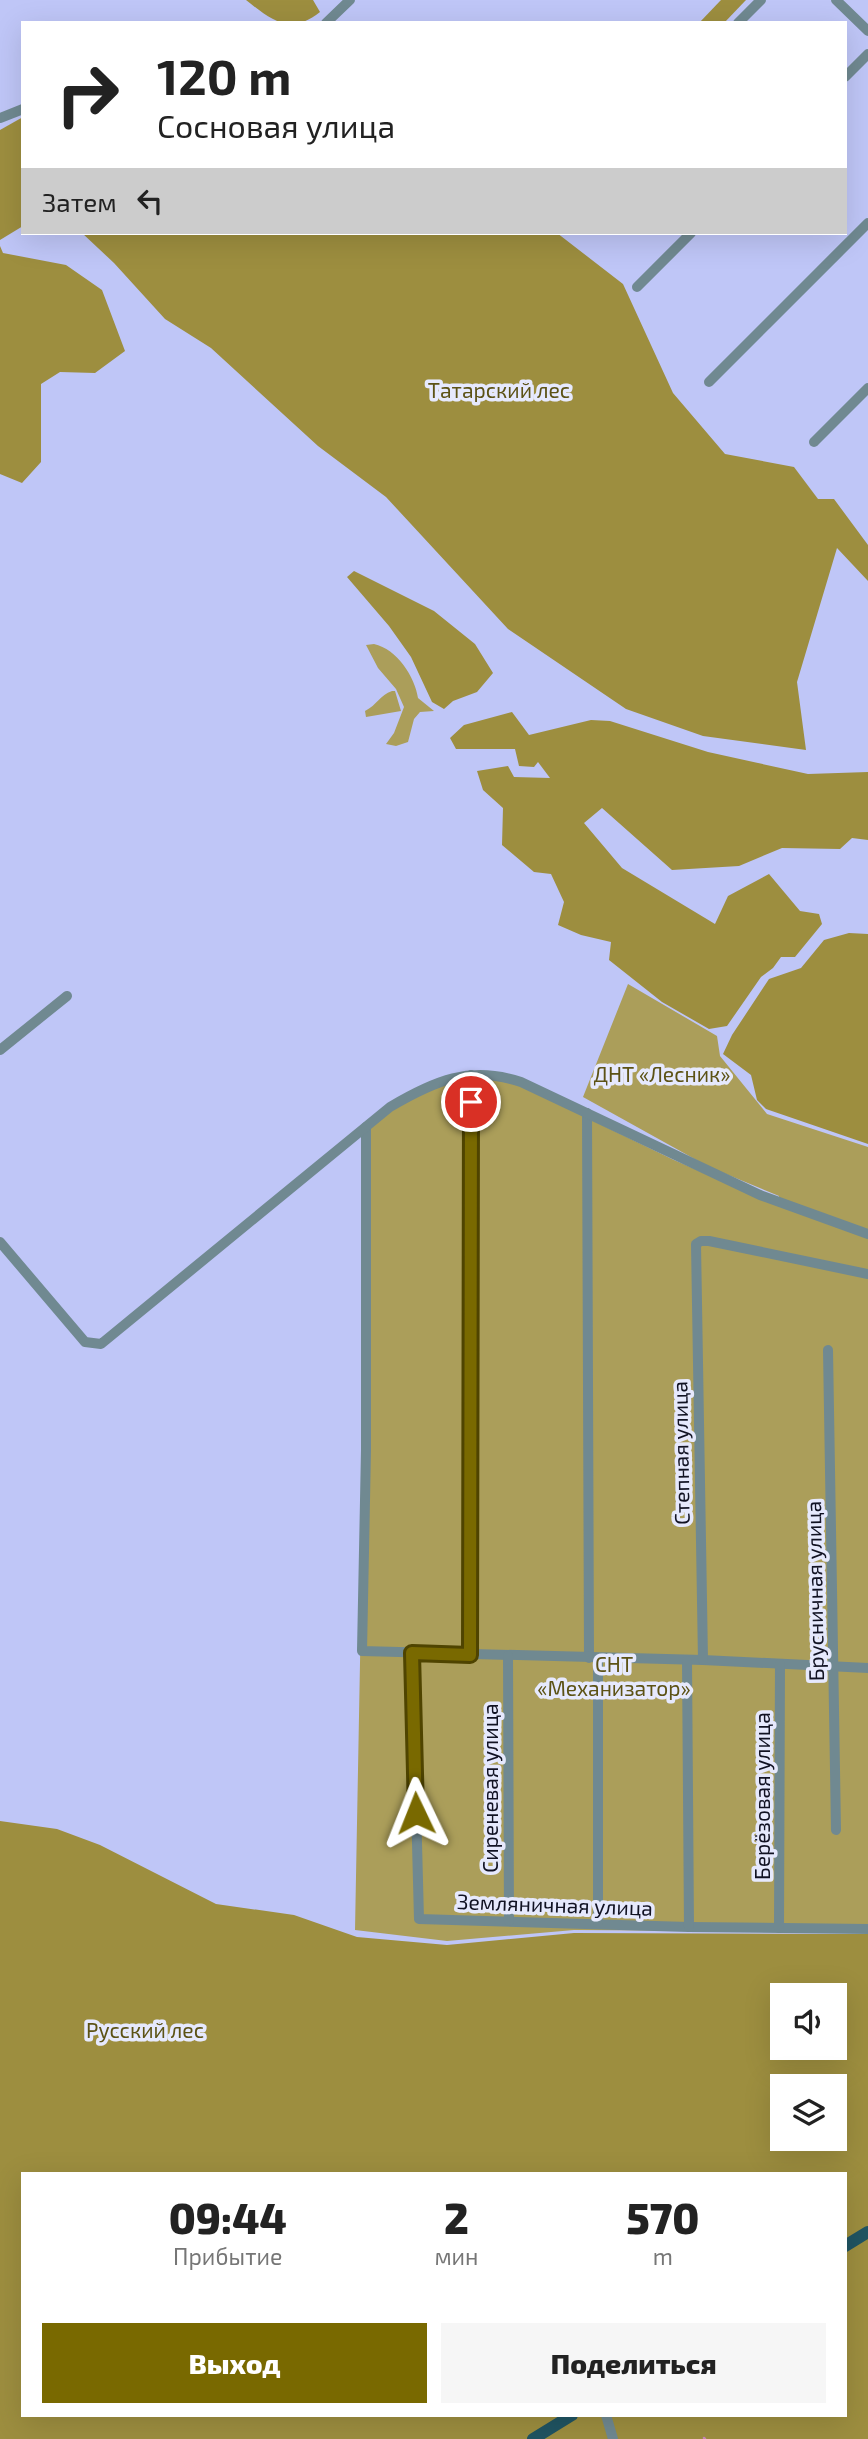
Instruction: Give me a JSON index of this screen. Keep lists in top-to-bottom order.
{
  "streets": {
    "street": [
      "Степная улица",
      "Брусничная улица",
      "Сиреневая улица",
      "Берёзовая улица",
      "Земляничная улица"
    ]
  },
  "crossings": [
    ["Сиреневая улица", "Земляничная улица"],
    ["Берёзовая улица", "Земляничная улица"]
  ],
  "parks": [
    "Татарский лес",
    "ДНТ «Лесник»",
    "СНТ «Механизатор»",
    "Русский лес"
  ],
  "page": {
    "turn": ["120 m", "Сосновая улица"],
    "then": "Затем",
    "eta": [
      "09:44",
      "Прибытие",
      "2",
      "мин",
      "570",
      "m"
    ],
    "buttons": ["Выход", "Поделиться"]
  }
}
